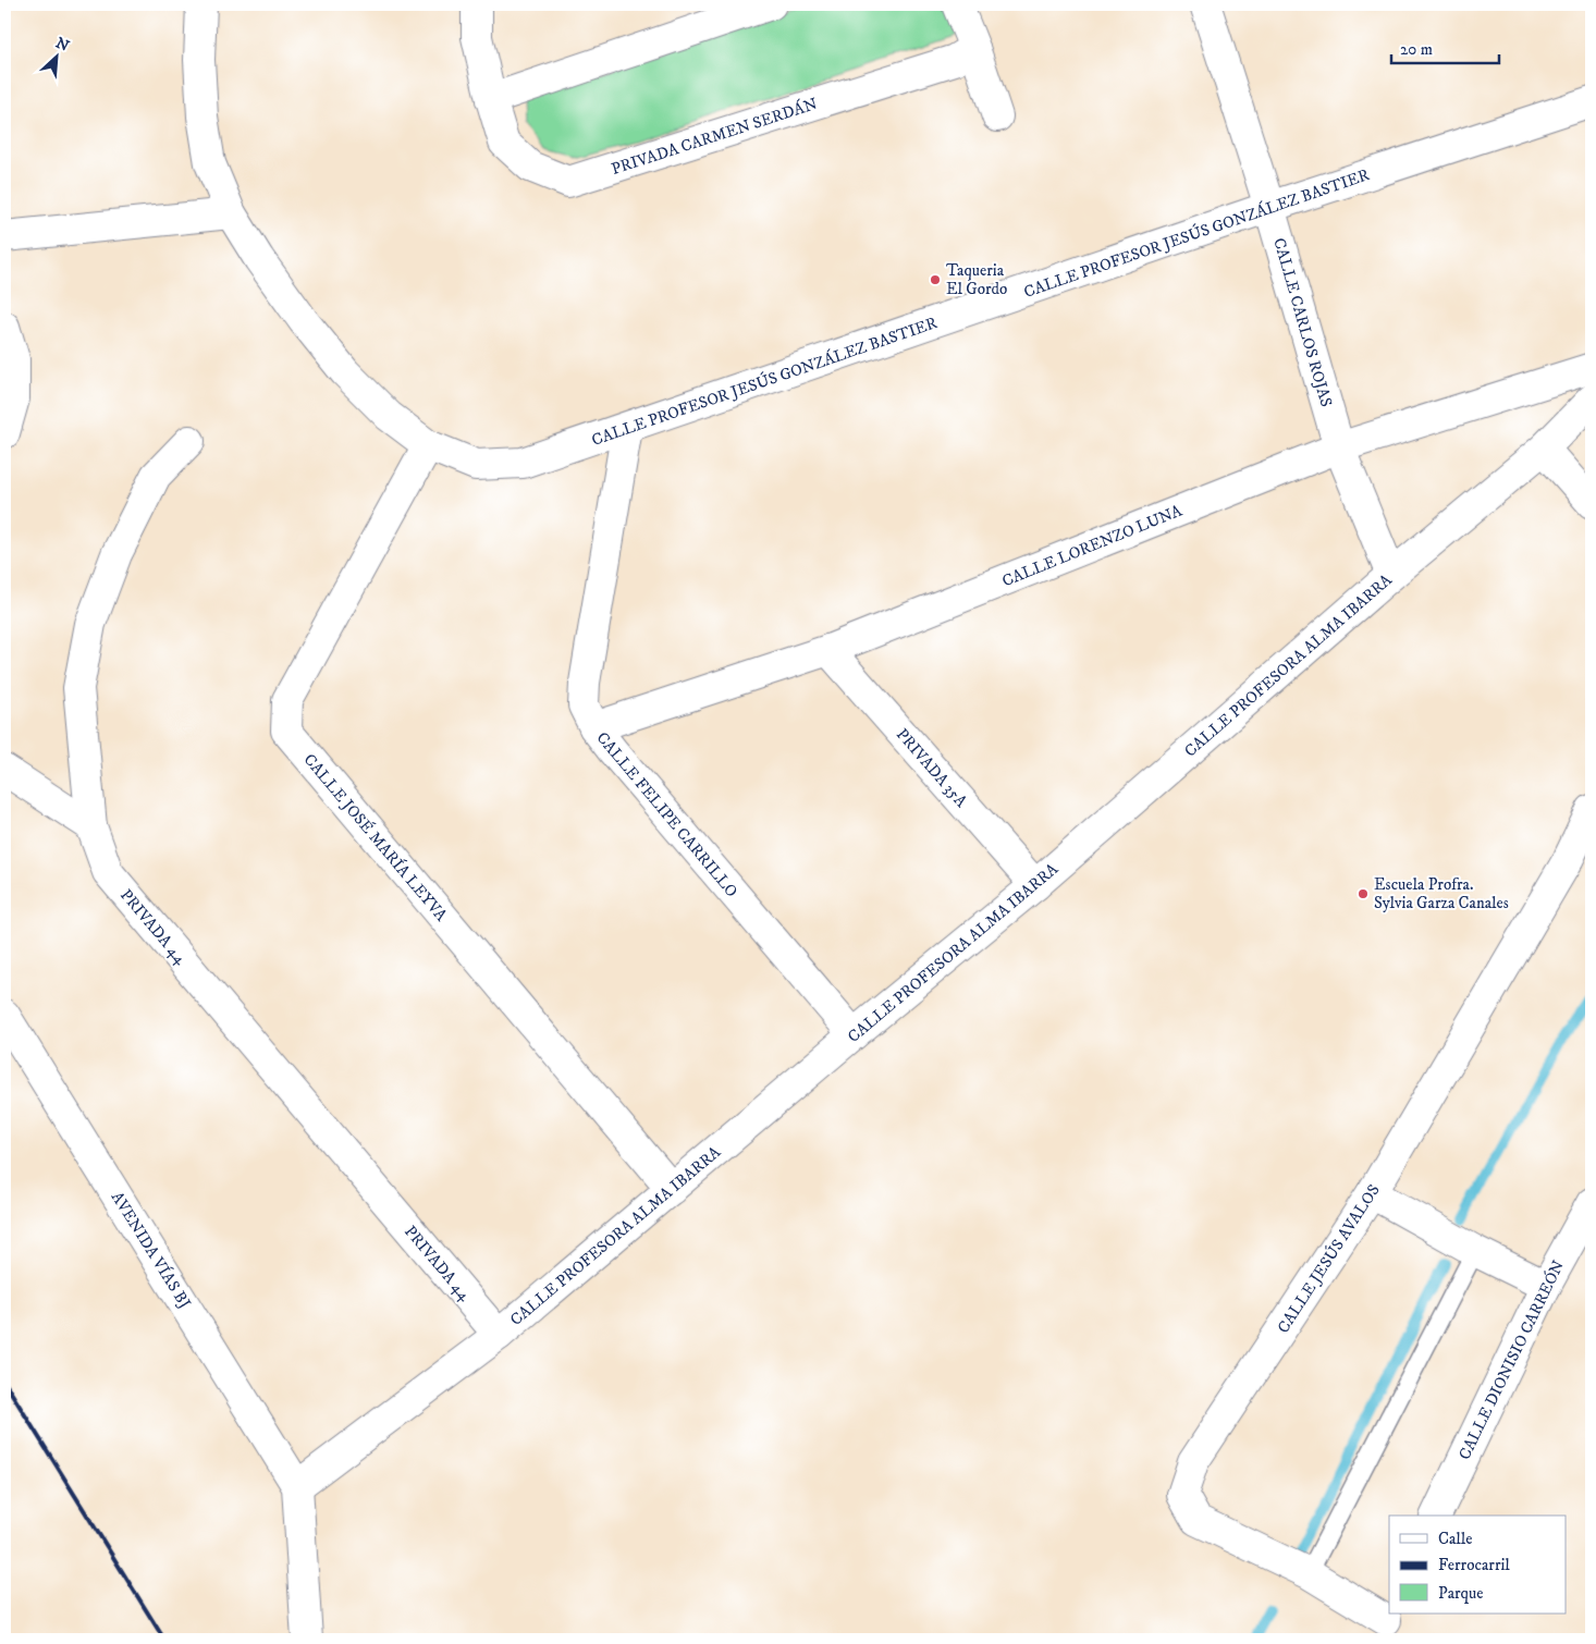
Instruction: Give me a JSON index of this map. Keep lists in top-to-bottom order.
{
  "streets": {
    "street": [
      "PRIVADA CARMEN SERDÁN",
      "CALLE PROFESOR JESÚS GONZÁLEZ BASTIER",
      "CALLE CARLOS ROJAS",
      "CALLE LORENZO LUNA",
      "CALLE PROFESORA ALMA IBARRA",
      "PRIVADA 35A",
      "CALLE FELIPE CARRILLO",
      "CALLE JOSÉ MARÍA LEYVA",
      "PRIVADA 44",
      "AVENIDA VÍAS BJ",
      "CALLE JESÚS AVALOS",
      "CALLE DIONISIO CARREÓN"
    ]
  },
  "crossings": [
    ["CALLE PROFESOR JESÚS GONZÁLEZ BASTIER", "CALLE CARLOS ROJAS"],
    ["CALLE PROFESOR JESÚS GONZÁLEZ BASTIER", "CALLE FELIPE CARRILLO"],
    ["CALLE PROFESOR JESÚS GONZÁLEZ BASTIER", "CALLE JOSÉ MARÍA LEYVA"],
    ["CALLE CARLOS ROJAS", "CALLE LORENZO LUNA"],
    ["CALLE CARLOS ROJAS", "CALLE PROFESORA ALMA IBARRA"],
    ["CALLE LORENZO LUNA", "PRIVADA 35A"],
    ["CALLE LORENZO LUNA", "CALLE FELIPE CARRILLO"],
    ["CALLE PROFESORA ALMA IBARRA", "PRIVADA 35A"],
    ["CALLE PROFESORA ALMA IBARRA", "CALLE FELIPE CARRILLO"],
    ["CALLE PROFESORA ALMA IBARRA", "CALLE JOSÉ MARÍA LEYVA"],
    ["CALLE PROFESORA ALMA IBARRA", "PRIVADA 44"],
    ["CALLE PROFESORA ALMA IBARRA", "AVENIDA VÍAS BJ"]
  ],
  "places": ["Taqueria El Gordo", "Escuela Profra. Sylvia Garza Canales"],
  "legend": ["Calle", "Ferrocarril", "Parque"],
  "scale_bar": "20 m",
  "north": "top right"
}
